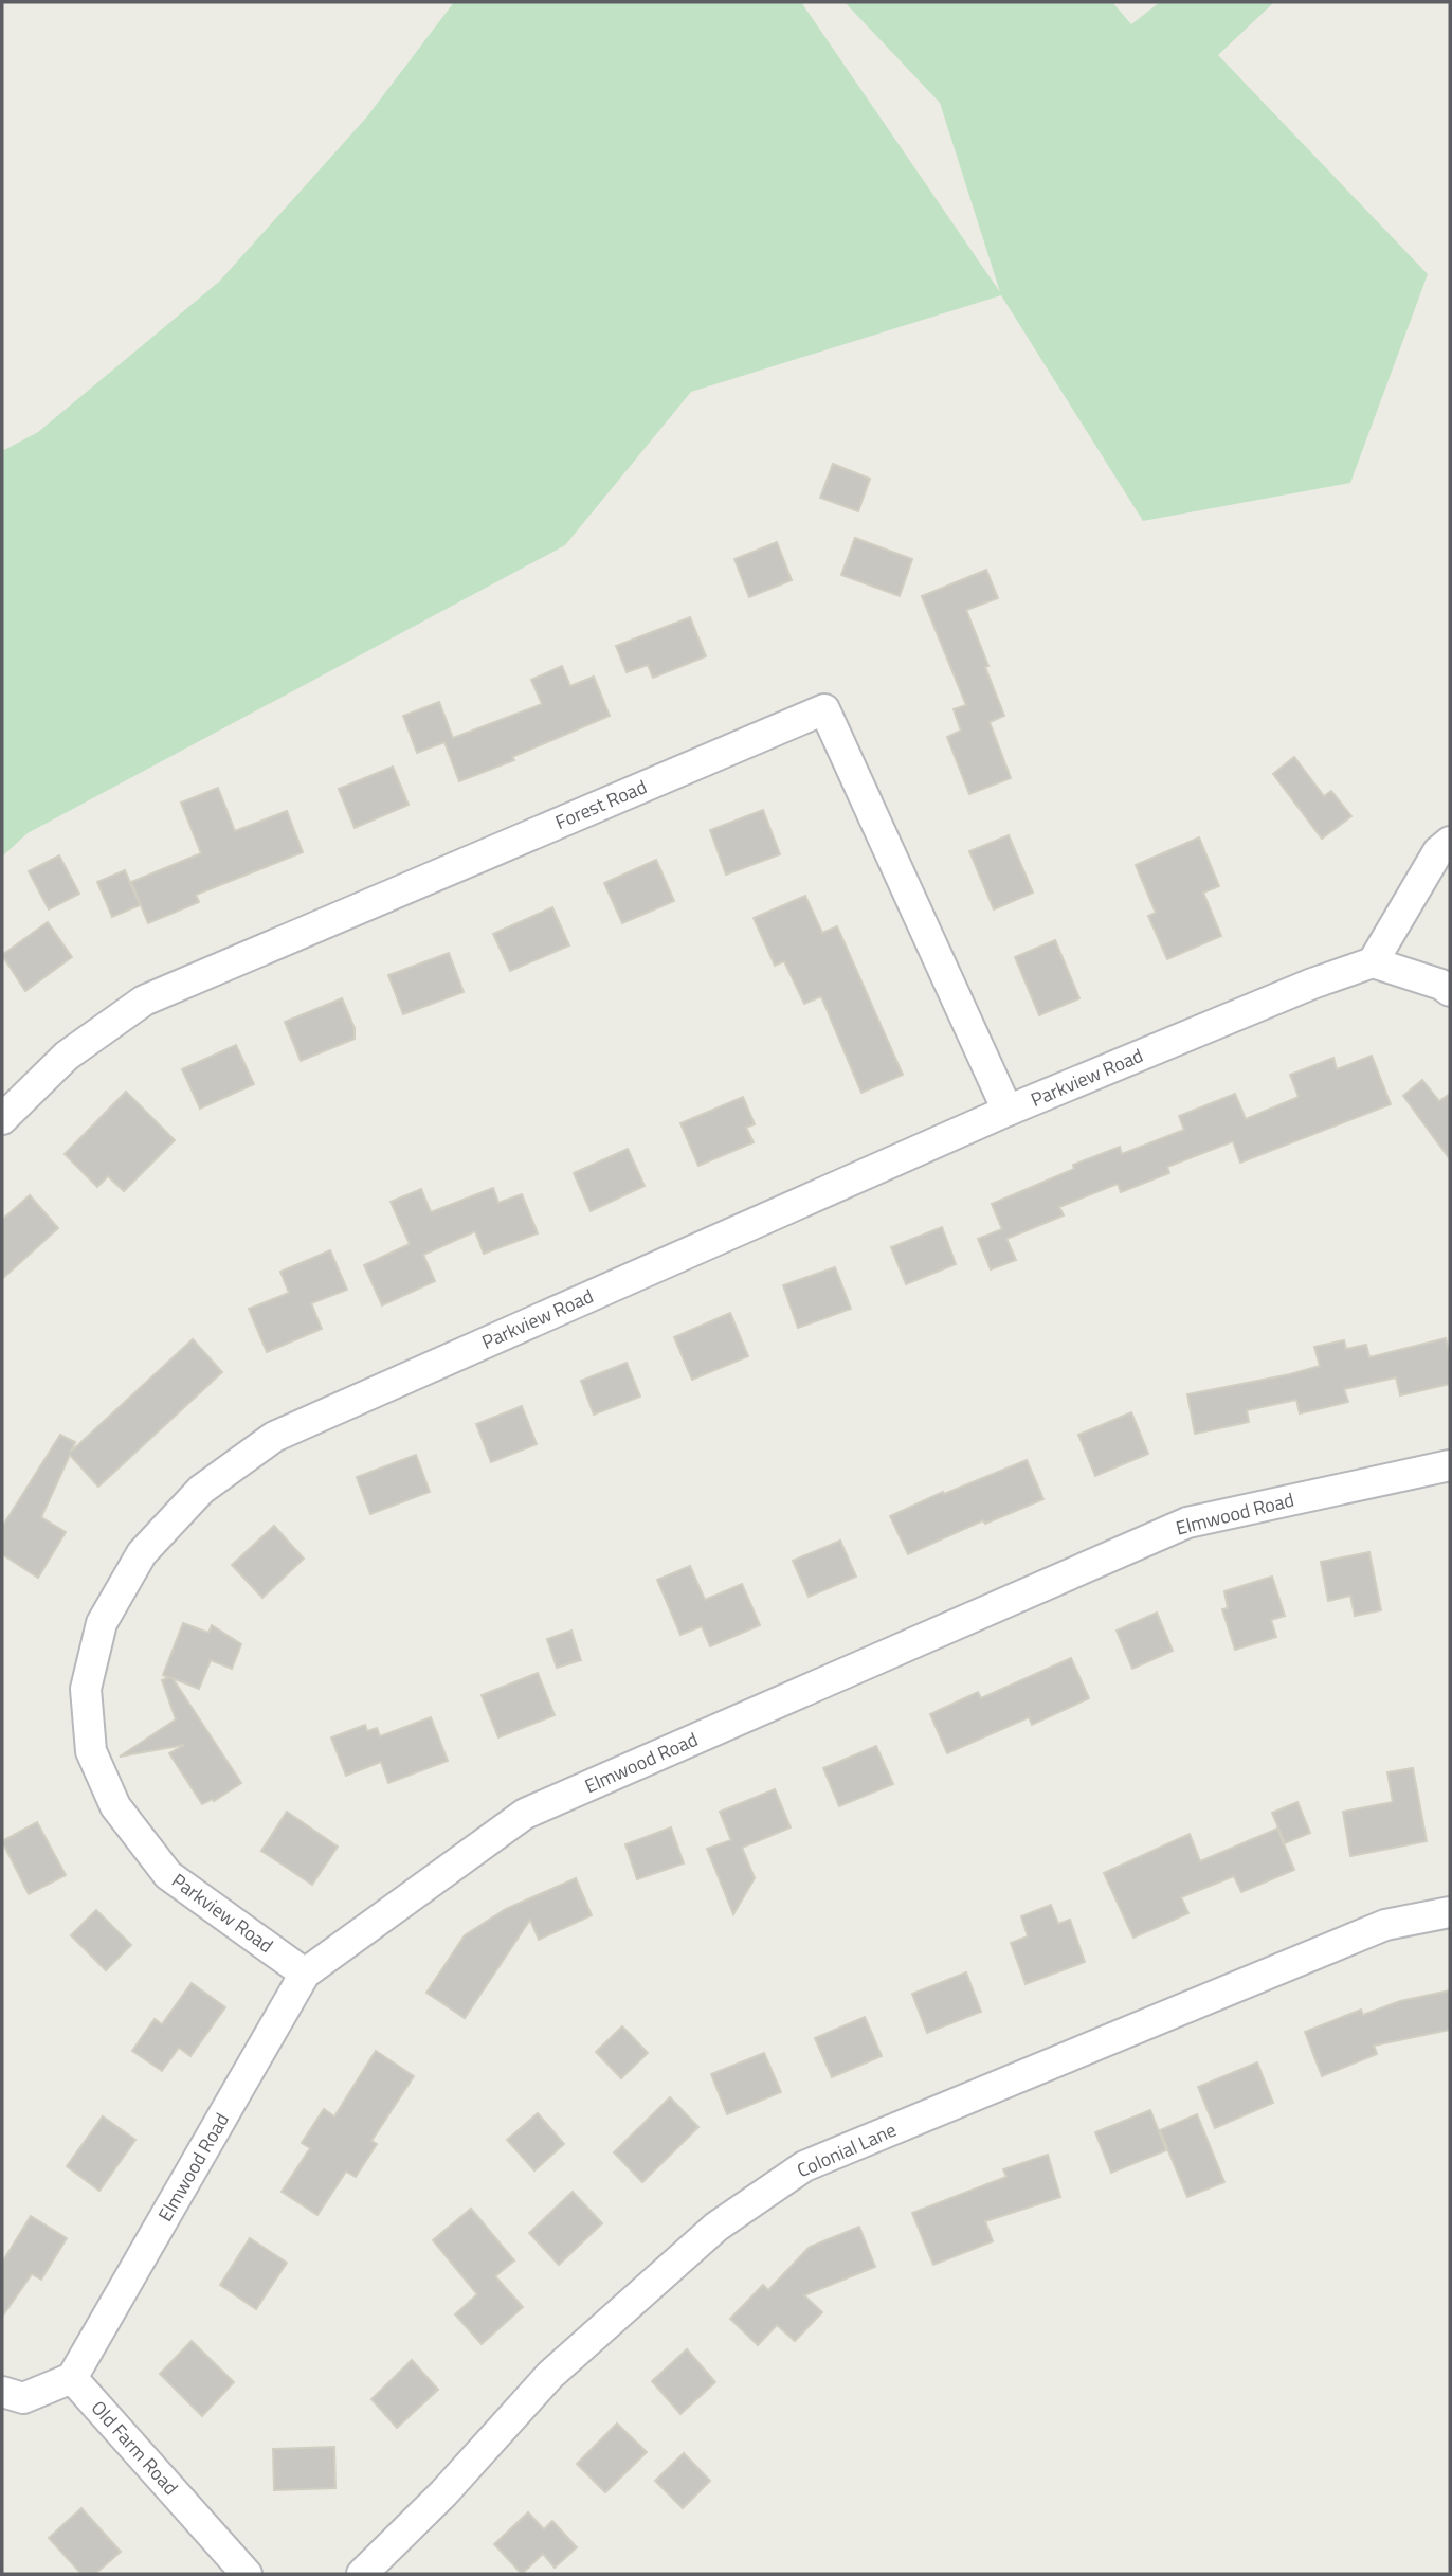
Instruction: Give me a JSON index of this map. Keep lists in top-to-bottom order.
{
  "streets": {
    "street": [
      "Forest Road",
      "Parkview Road",
      "Elmwood Road",
      "Colonial Lane",
      "Old Farm Road"
    ]
  },
  "crossings": [
    ["Forest Road", "Parkview Road"],
    ["Parkview Road", "Elmwood Road"],
    ["Elmwood Road", "Old Farm Road"]
  ]
}
